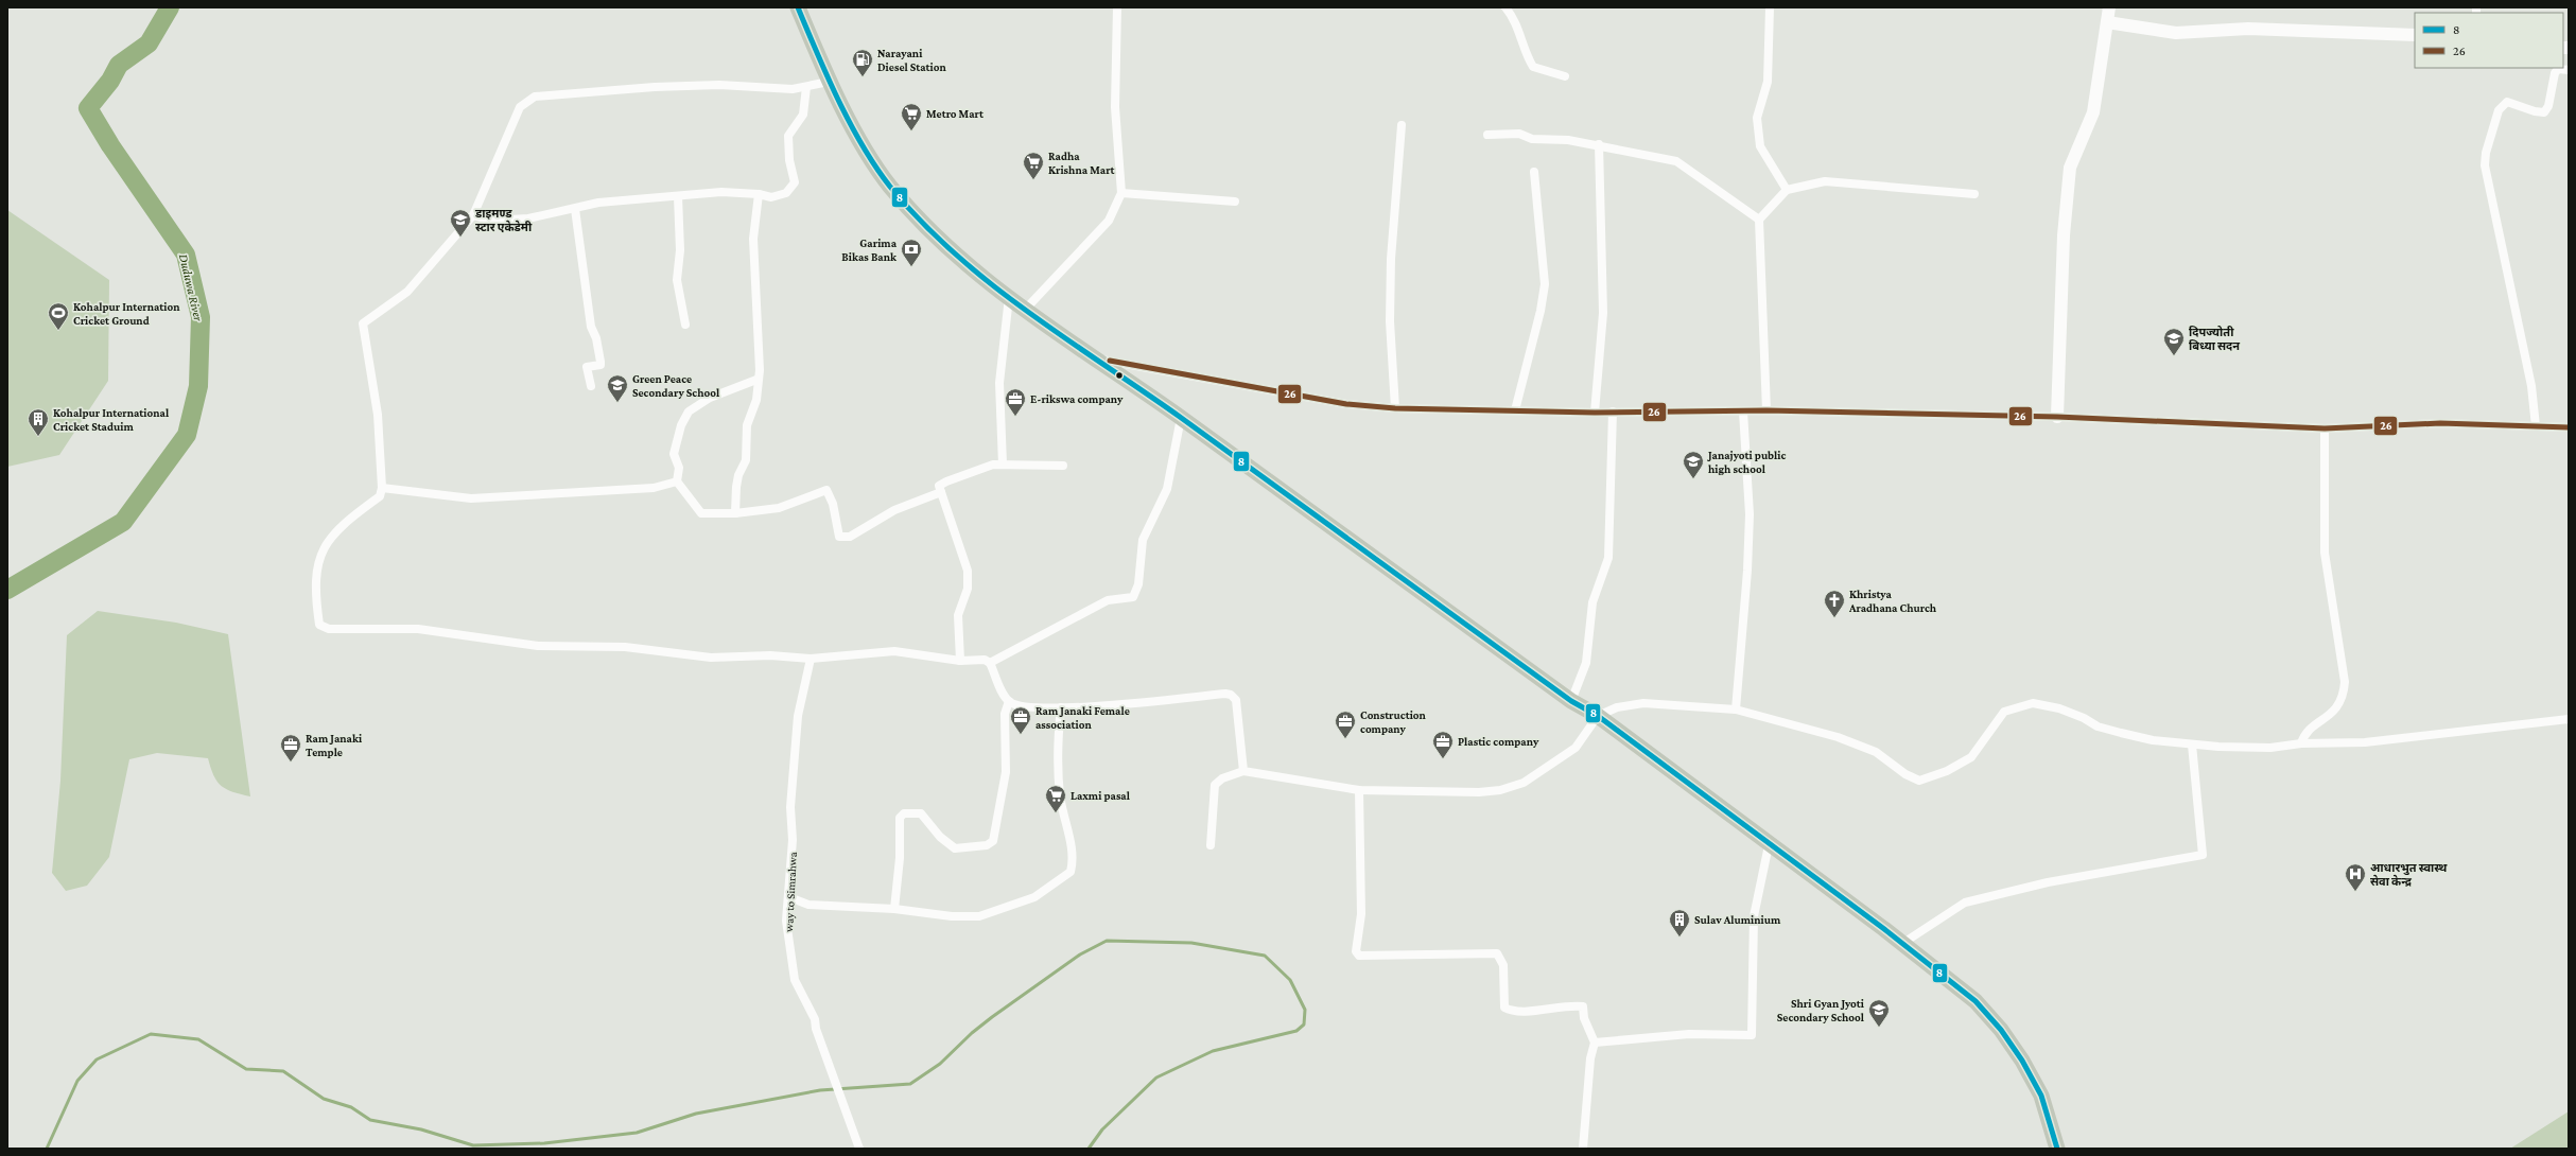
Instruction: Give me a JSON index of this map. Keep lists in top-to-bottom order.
{
  "streets": {
    "street": ["way to Simrahwa"]
  },
  "water": ["Duduwa River"],
  "places": {
    "fuel station": ["Narayani Diesel Station"],
    "supermarket": ["Metro Mart", "Radha Krishna Mart", "Laxmi pasal"],
    "school or university": [
      "डाइमण्ड स्टार एकेडेमी",
      "दिपज्योती बिध्या सदन",
      "Green Peace Secondary School",
      "Janajyoti public high school",
      "Shri Gyan Jyoti Secondary School"
    ],
    "bank": ["Garima Bikas Bank"],
    "sports": ["Kohalpur Internation Cricket Ground"],
    "office": [
      "E-rikswa company",
      "Ram Janaki Female association",
      "Construction company",
      "Plastic company",
      "Ram Janaki Temple"
    ],
    "building": ["Kohalpur International Cricket Staduim", "Sulav Aluminium"],
    "church": ["Khristya Aradhana Church"],
    "hospital": ["आधारभुत स्वास्थ सेवा केन्द्र"]
  },
  "lines": ["transit line 8", "transit line 26"],
  "legend": ["8", "26"]
}
